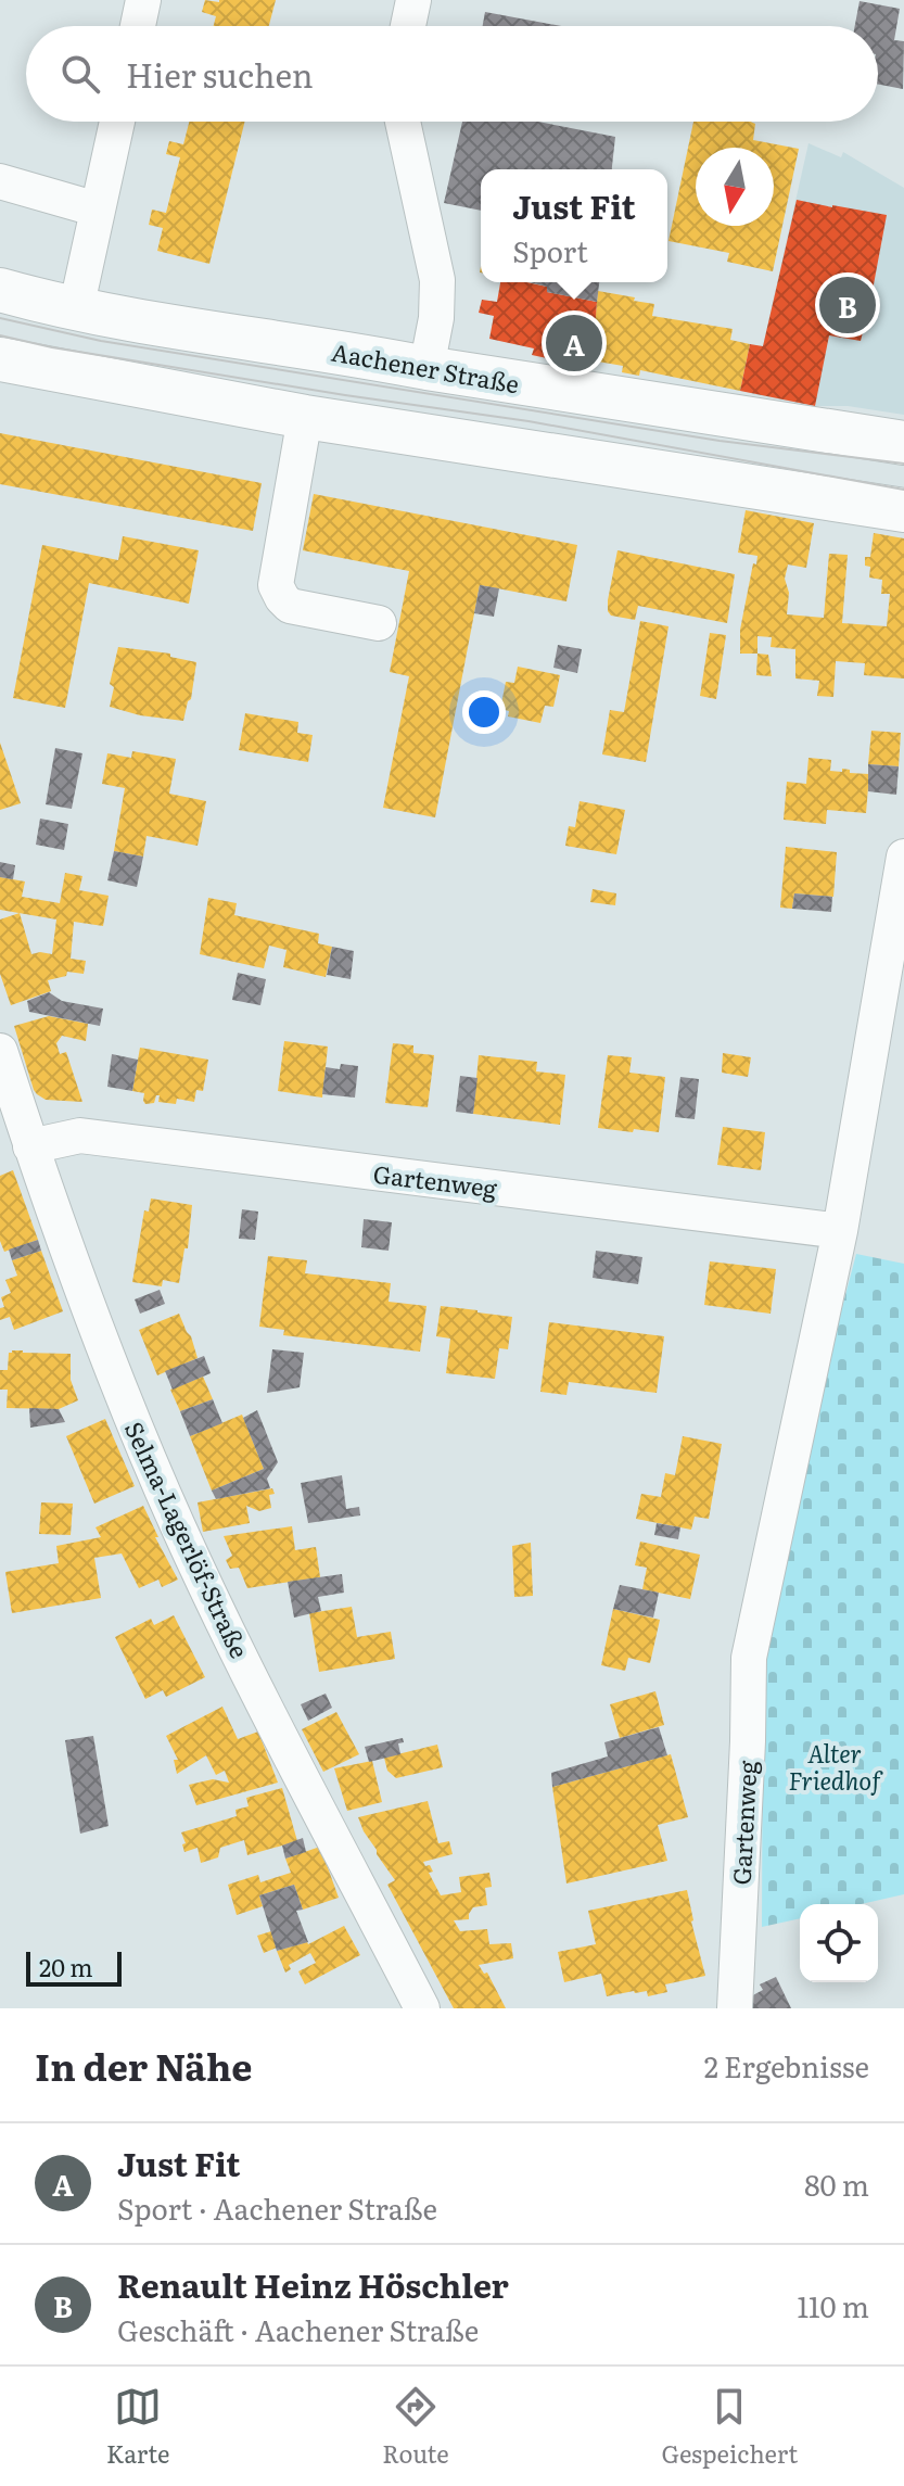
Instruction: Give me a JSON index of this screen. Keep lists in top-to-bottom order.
{
  "streets": {
    "main road": ["Aachener Straße"],
    "street": ["Gartenweg", "Selma-Lagerlöf-Straße"]
  },
  "crossings": [
    ["Gartenweg", "Selma-Lagerlöf-Straße"]
  ],
  "parks": ["Alter Friedhof"],
  "scale_bar": "20 m",
  "north": "bottom",
  "page": {
    "search": "Hier suchen",
    "popup": ["Just Fit", "Sport"],
    "pins": ["B", "A"],
    "scale": "20 m",
    "heading": ["In der Nähe", "2 Ergebnisse"],
    "list": [
      {
        "mark": "A",
        "name": "Just Fit",
        "note": "Sport · Aachener Straße",
        "value": "80 m"
      },
      {
        "mark": "B",
        "name": "Renault Heinz Höschler",
        "note": "Geschäft · Aachener Straße",
        "value": "110 m"
      }
    ],
    "nav": ["Karte", "Route", "Gespeichert"]
  }
}
